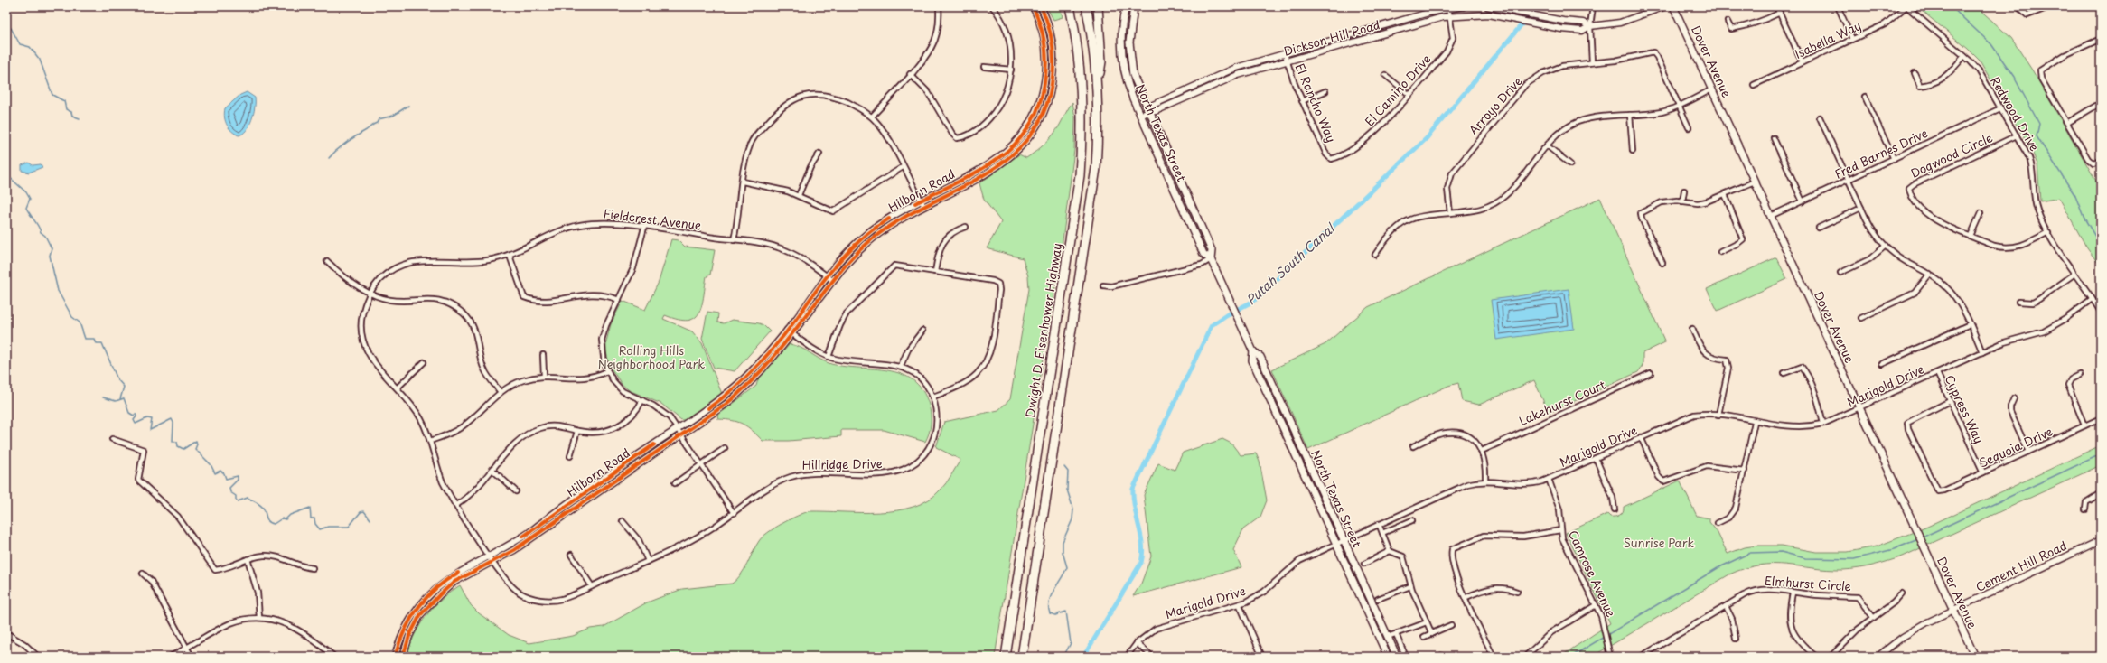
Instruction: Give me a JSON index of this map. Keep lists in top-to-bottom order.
{
  "streets": {
    "highway": ["Dwight D. Eisenhower Highway"],
    "main road": ["Dover Avenue", "North Texas Street"],
    "street": [
      "Dickson Hill Road",
      "Isabella Way",
      "El Camino Drive",
      "El Rancho Way",
      "Arroyo Drive",
      "Redwood Drive",
      "Fred Barnes Drive",
      "Dogwood Circle",
      "Hilborn Road",
      "Fieldcrest Avenue",
      "Marigold Drive",
      "Lakehurst Court",
      "Cypress Way",
      "Sequoia Drive",
      "Hillridge Drive",
      "Cement Hill Road",
      "Camrose Avenue",
      "Elmhurst Circle"
    ]
  },
  "crossings": [
    ["Dickson Hill Road", "El Camino Drive"],
    ["Dickson Hill Road", "El Rancho Way"],
    ["Dickson Hill Road", "North Texas Street"],
    ["Isabella Way", "Redwood Drive"],
    ["Dover Avenue", "Fred Barnes Drive"],
    ["Dover Avenue", "Marigold Drive"],
    ["Dover Avenue", "Cement Hill Road"],
    ["El Camino Drive", "El Rancho Way"],
    ["Redwood Drive", "Fred Barnes Drive"],
    ["Redwood Drive", "Dogwood Circle"],
    ["Redwood Drive", "Marigold Drive"],
    ["North Texas Street", "Marigold Drive"],
    ["Hilborn Road", "Fieldcrest Avenue"],
    ["Hilborn Road", "Hillridge Drive"],
    ["Fieldcrest Avenue", "Hillridge Drive"],
    ["Marigold Drive", "Cypress Way"],
    ["Marigold Drive", "Camrose Avenue"],
    ["Cypress Way", "Sequoia Drive"]
  ],
  "water": ["Putah South Canal"],
  "parks": ["Rolling Hills Neighborhood Park", "Sunrise Park"]
}
